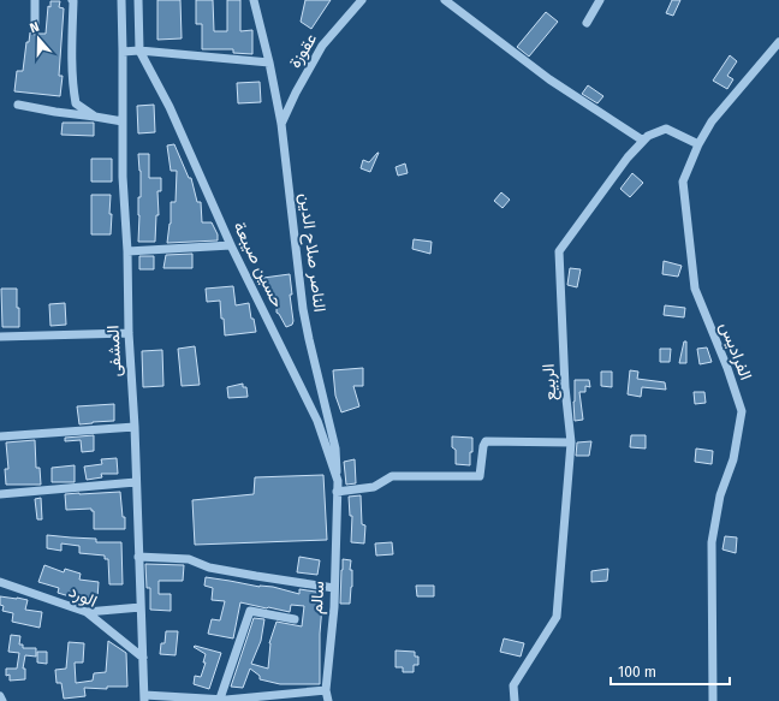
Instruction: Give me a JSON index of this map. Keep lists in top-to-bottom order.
{
  "streets": {
    "street": [
      "عقوزة",
      "الناصر صلاح الدين",
      "حسين صيبعة",
      "المشفى",
      "الفراديس",
      "الربيع",
      "الورد",
      "سالم"
    ]
  },
  "crossings": [
    ["عقوزة", "الناصر صلاح الدين"],
    ["الناصر صلاح الدين", "حسين صيبعة"],
    ["حسين صيبعة", "سالم"],
    ["المشفى", "الورد"],
    ["الفراديس", "الربيع"]
  ],
  "scale_bar": "100 m",
  "north": "top"
}
